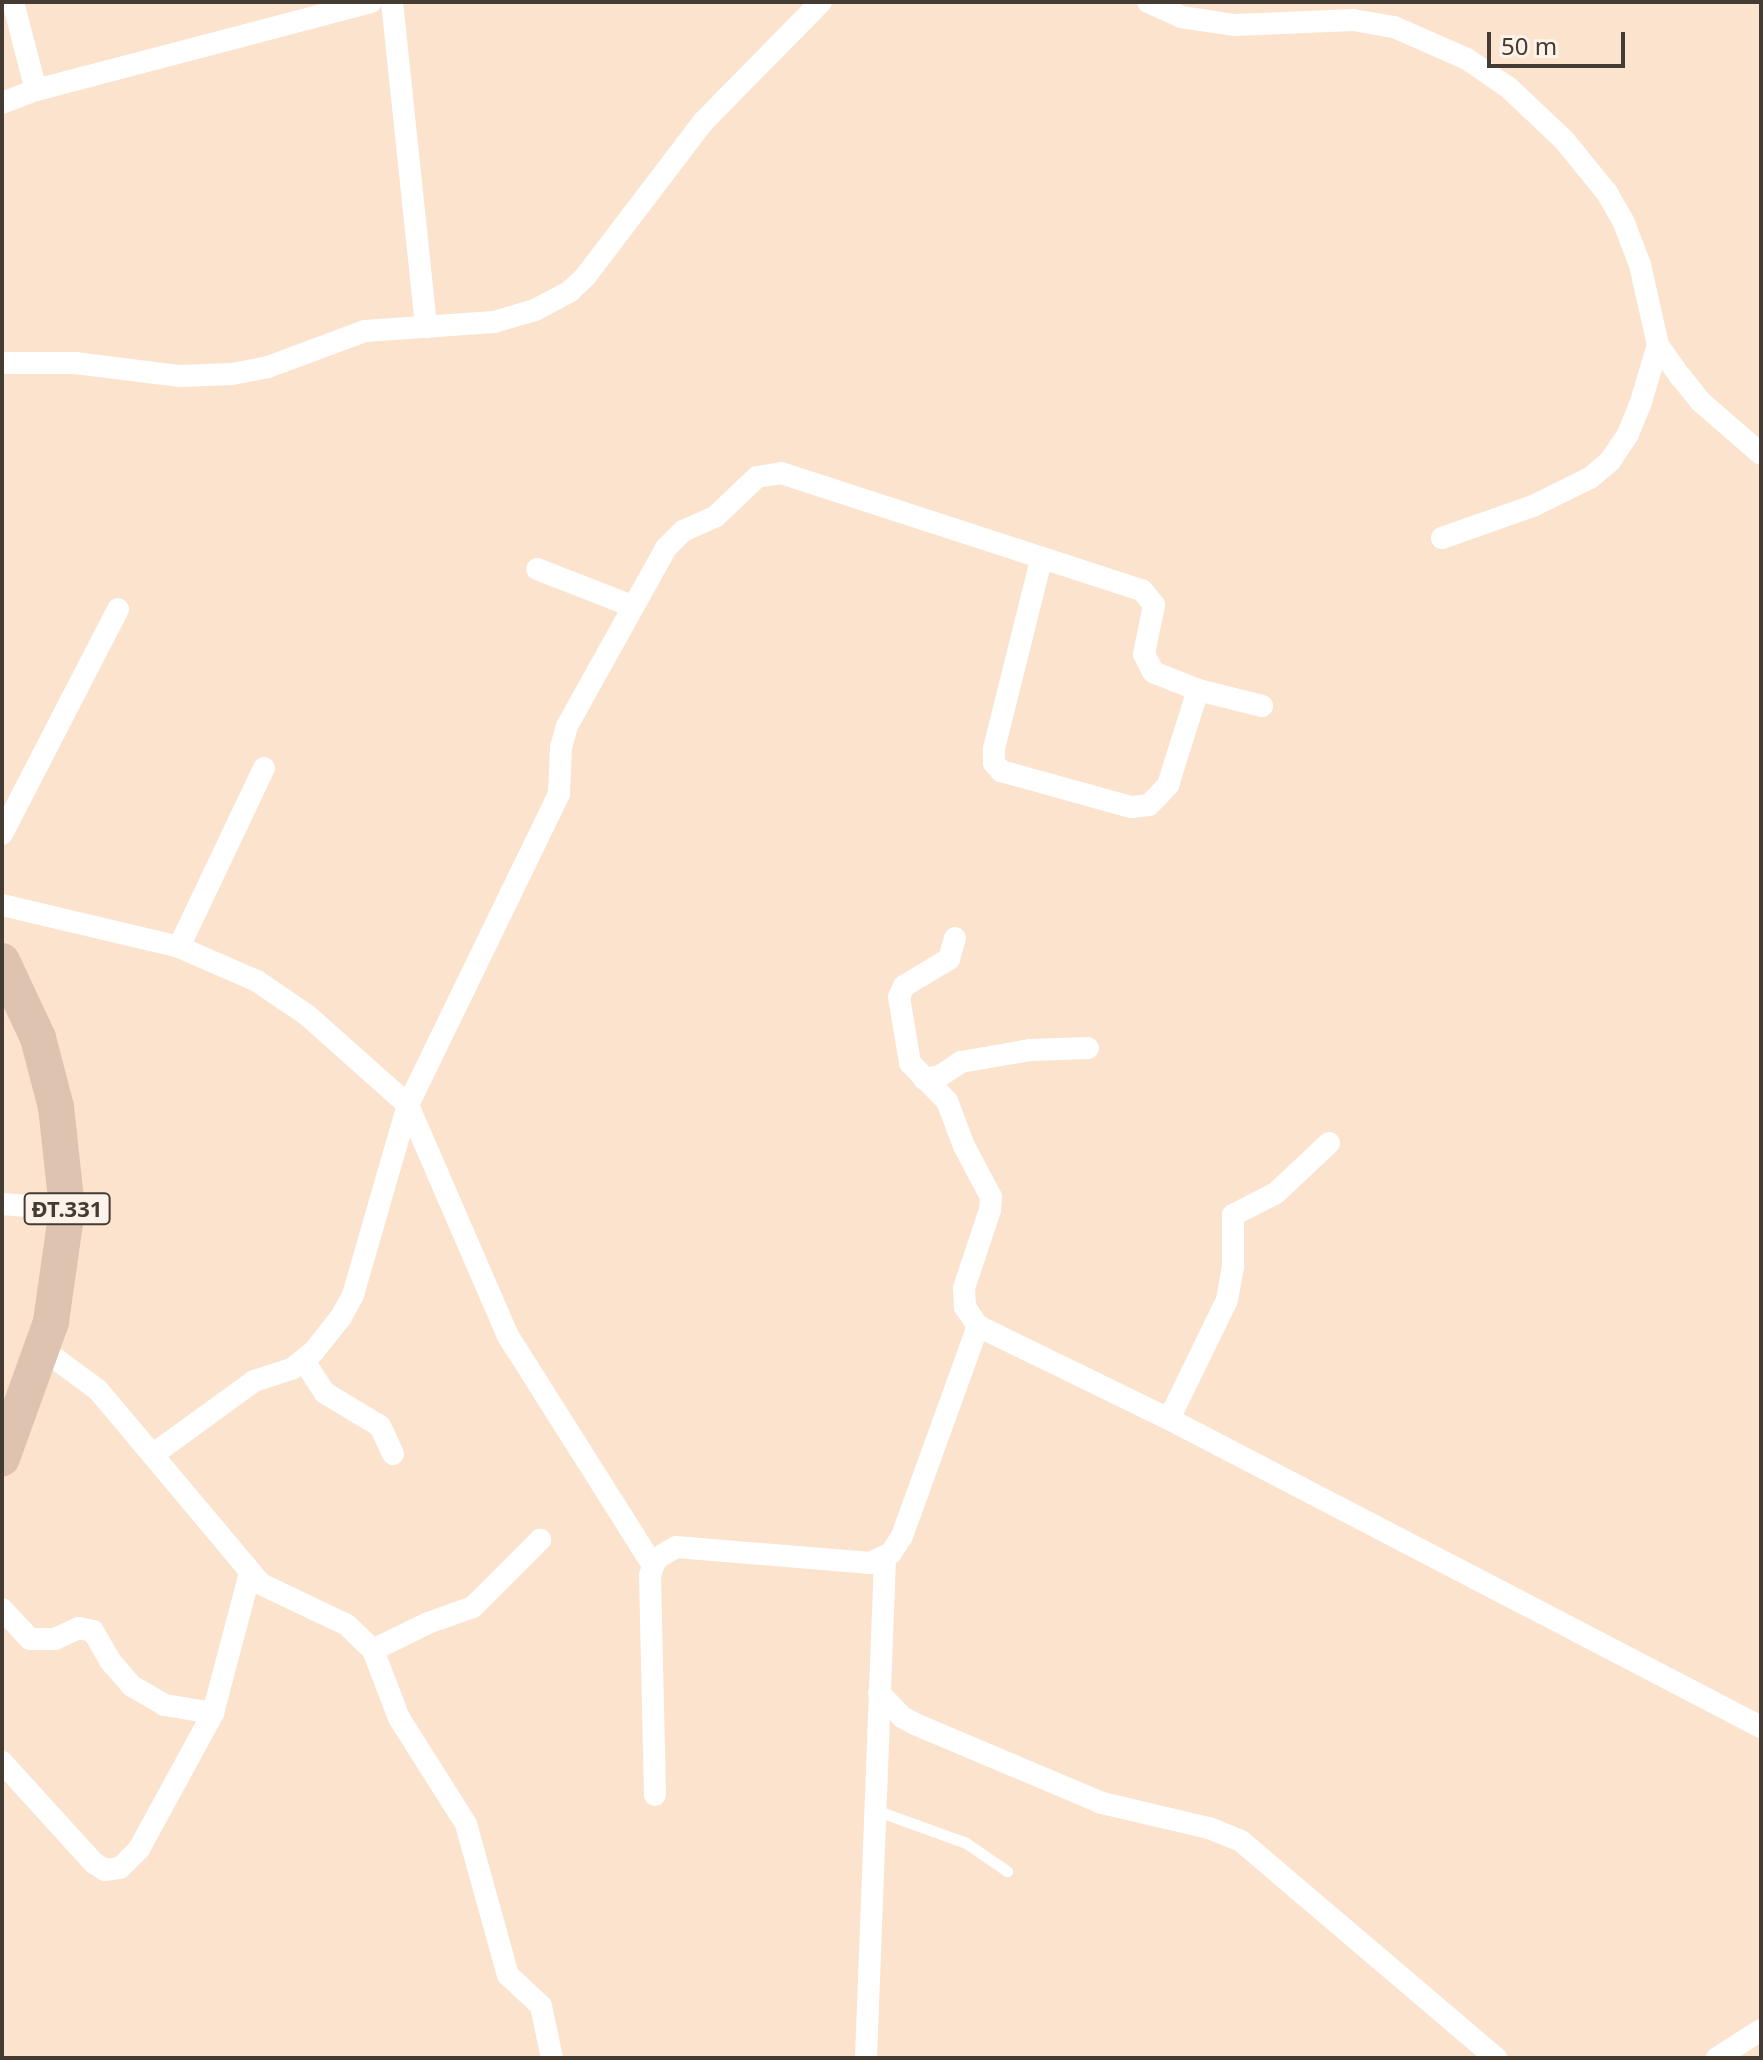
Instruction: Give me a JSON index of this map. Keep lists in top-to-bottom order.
{
  "streets": {
    "main road": ["ĐT.331"]
  },
  "scale_bar": "50 m"
}
